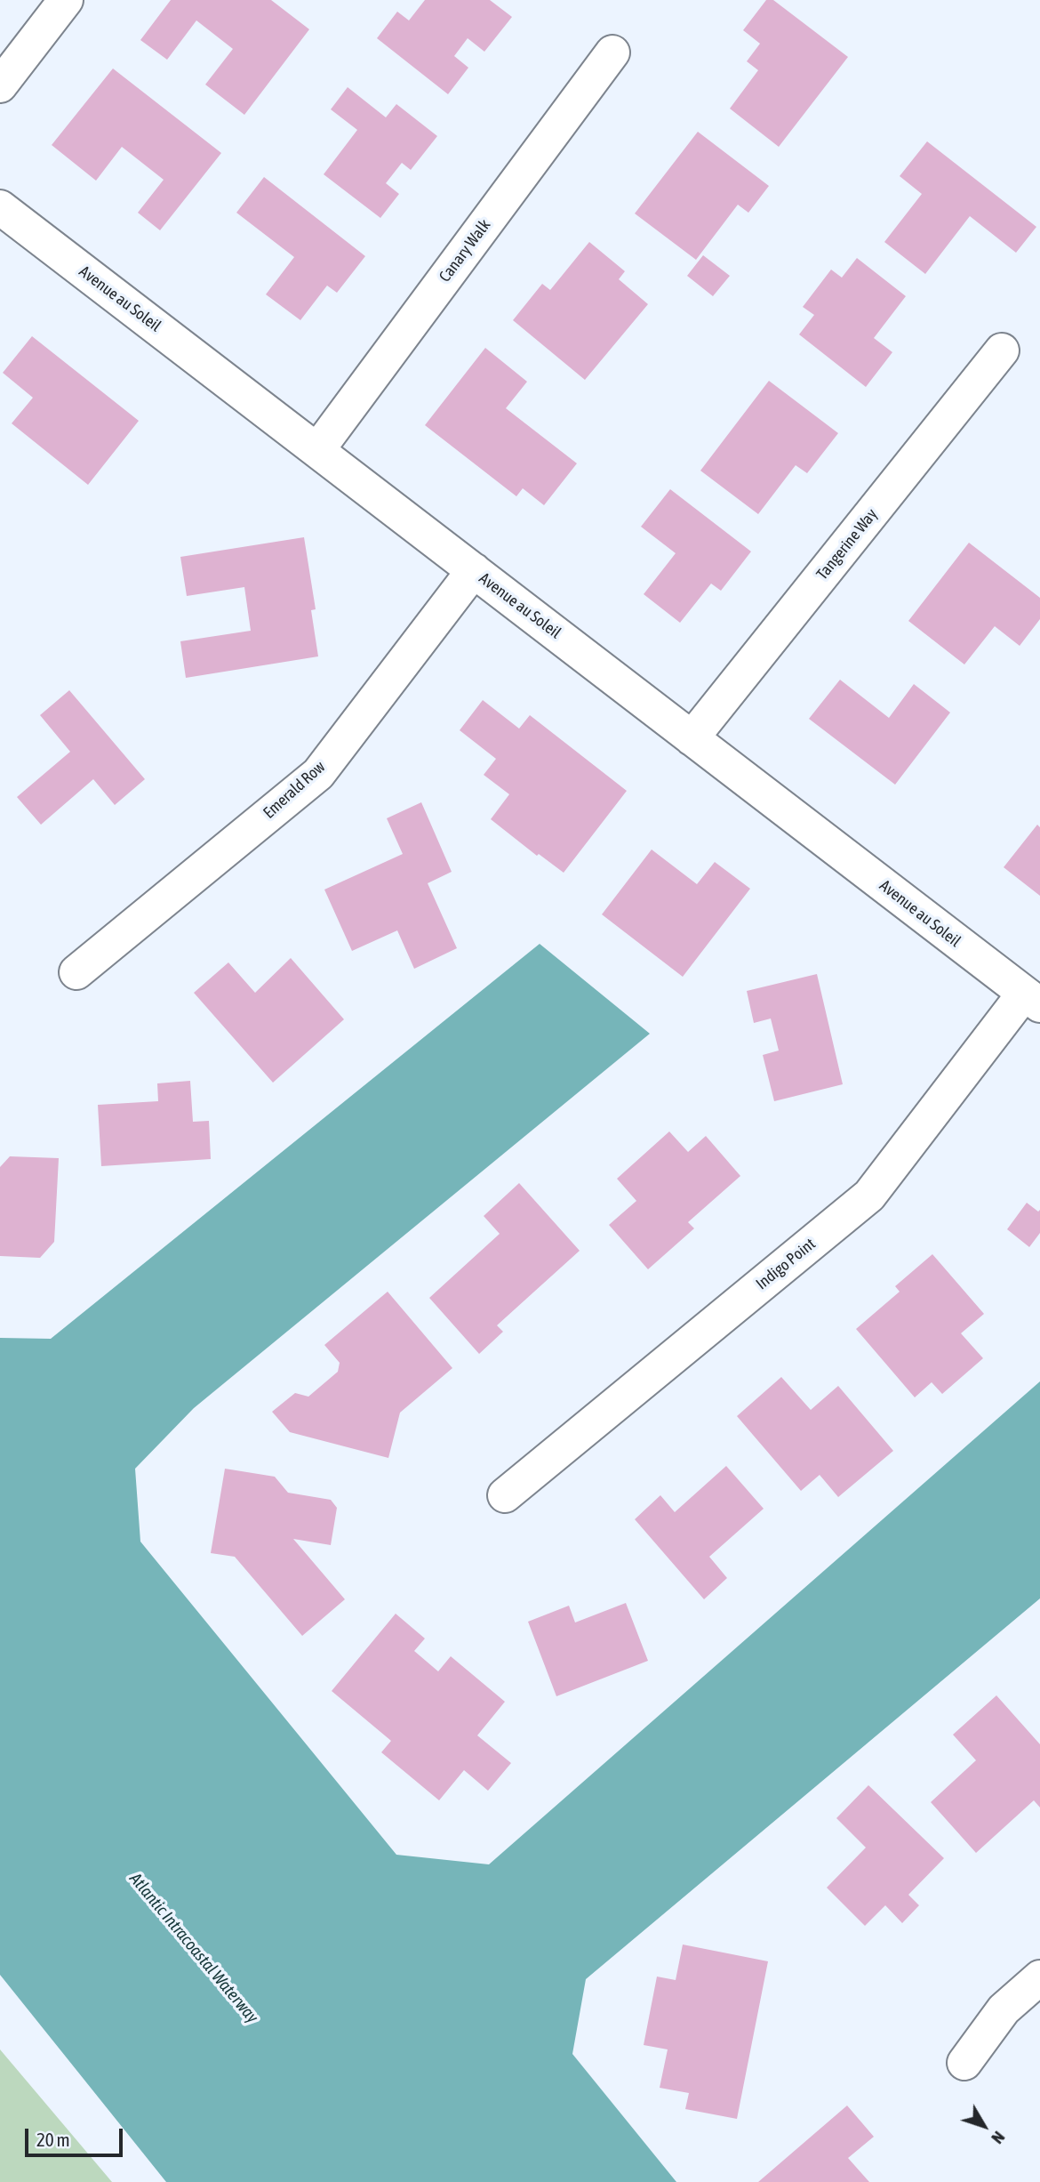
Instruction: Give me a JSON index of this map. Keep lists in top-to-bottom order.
{
  "streets": {
    "street": [
      "Canary Walk",
      "Avenue au Soleil",
      "Tangerine Way",
      "Emerald Row",
      "Indigo Point"
    ]
  },
  "crossings": [
    ["Canary Walk", "Avenue au Soleil"],
    ["Avenue au Soleil", "Tangerine Way"],
    ["Avenue au Soleil", "Emerald Row"],
    ["Avenue au Soleil", "Indigo Point"]
  ],
  "water": ["Atlantic Intracoastal Waterway"],
  "scale_bar": "20 m",
  "north": "bottom right"
}
